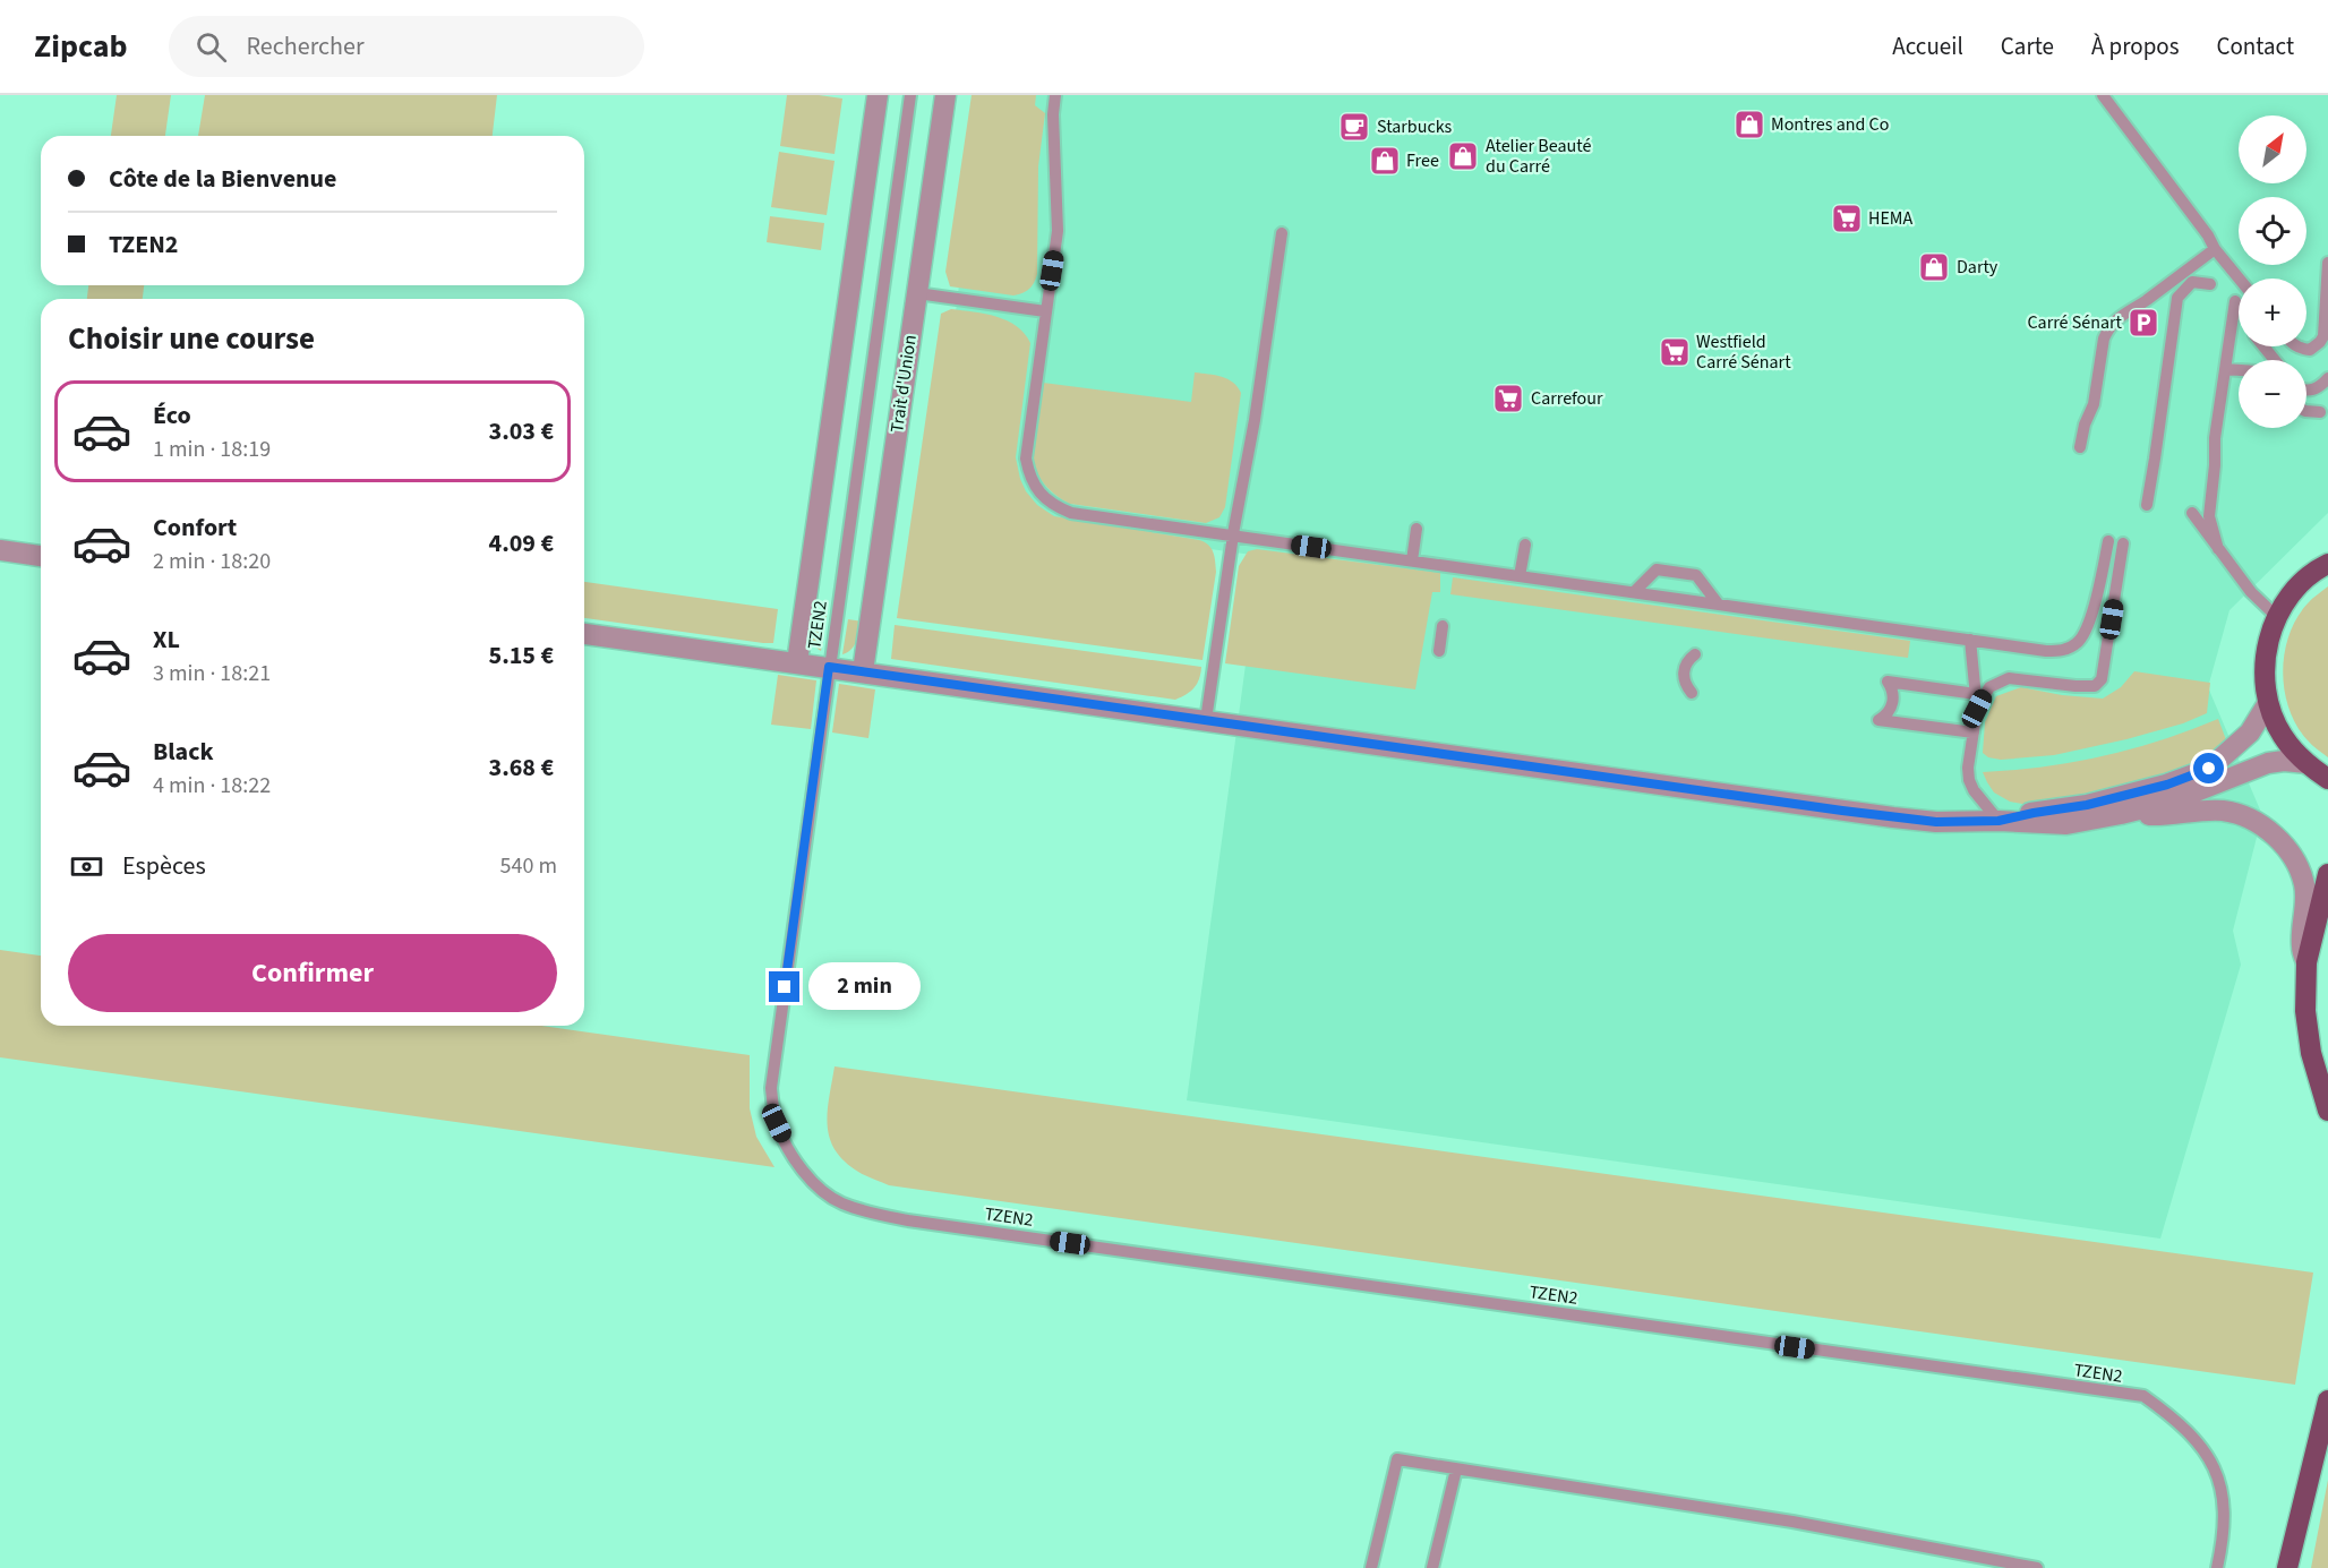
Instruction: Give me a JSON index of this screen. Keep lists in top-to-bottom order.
{
  "streets": {
    "street": ["Trait d'Union"],
    "lane": ["TZEN2"]
  },
  "places": {
    "shop": [
      "Montres and Co",
      "Atelier Beauté du Carré",
      "Free",
      "Darty"
    ],
    "cafe": ["Starbucks"],
    "supermarket": ["HEMA", "Westfield Carré Sénart", "Carrefour"],
    "parking": ["Carré Sénart"]
  },
  "north": "top right",
  "page": {
    "header": "Zipcab",
    "search": "Rechercher",
    "nav": [
      "Accueil",
      "Carte",
      "À propos",
      "Contact"
    ],
    "map_buttons": ["+", "−"],
    "banner": ["Côte de la Bienvenue", "TZEN2"],
    "heading": "Choisir une course",
    "list": [
      {
        "name": "Éco",
        "note": "1 min · 18:19",
        "value": "3.03 €"
      },
      {
        "name": "Confort",
        "note": "2 min · 18:20",
        "value": "4.09 €"
      },
      {
        "name": "XL",
        "note": "3 min · 18:21",
        "value": "5.15 €"
      },
      {
        "name": "Black",
        "note": "4 min · 18:22",
        "value": "3.68 €"
      }
    ],
    "pay": ["Espèces", "540 m"],
    "buttons": "Confirmer",
    "bubble": "2 min"
  }
}
